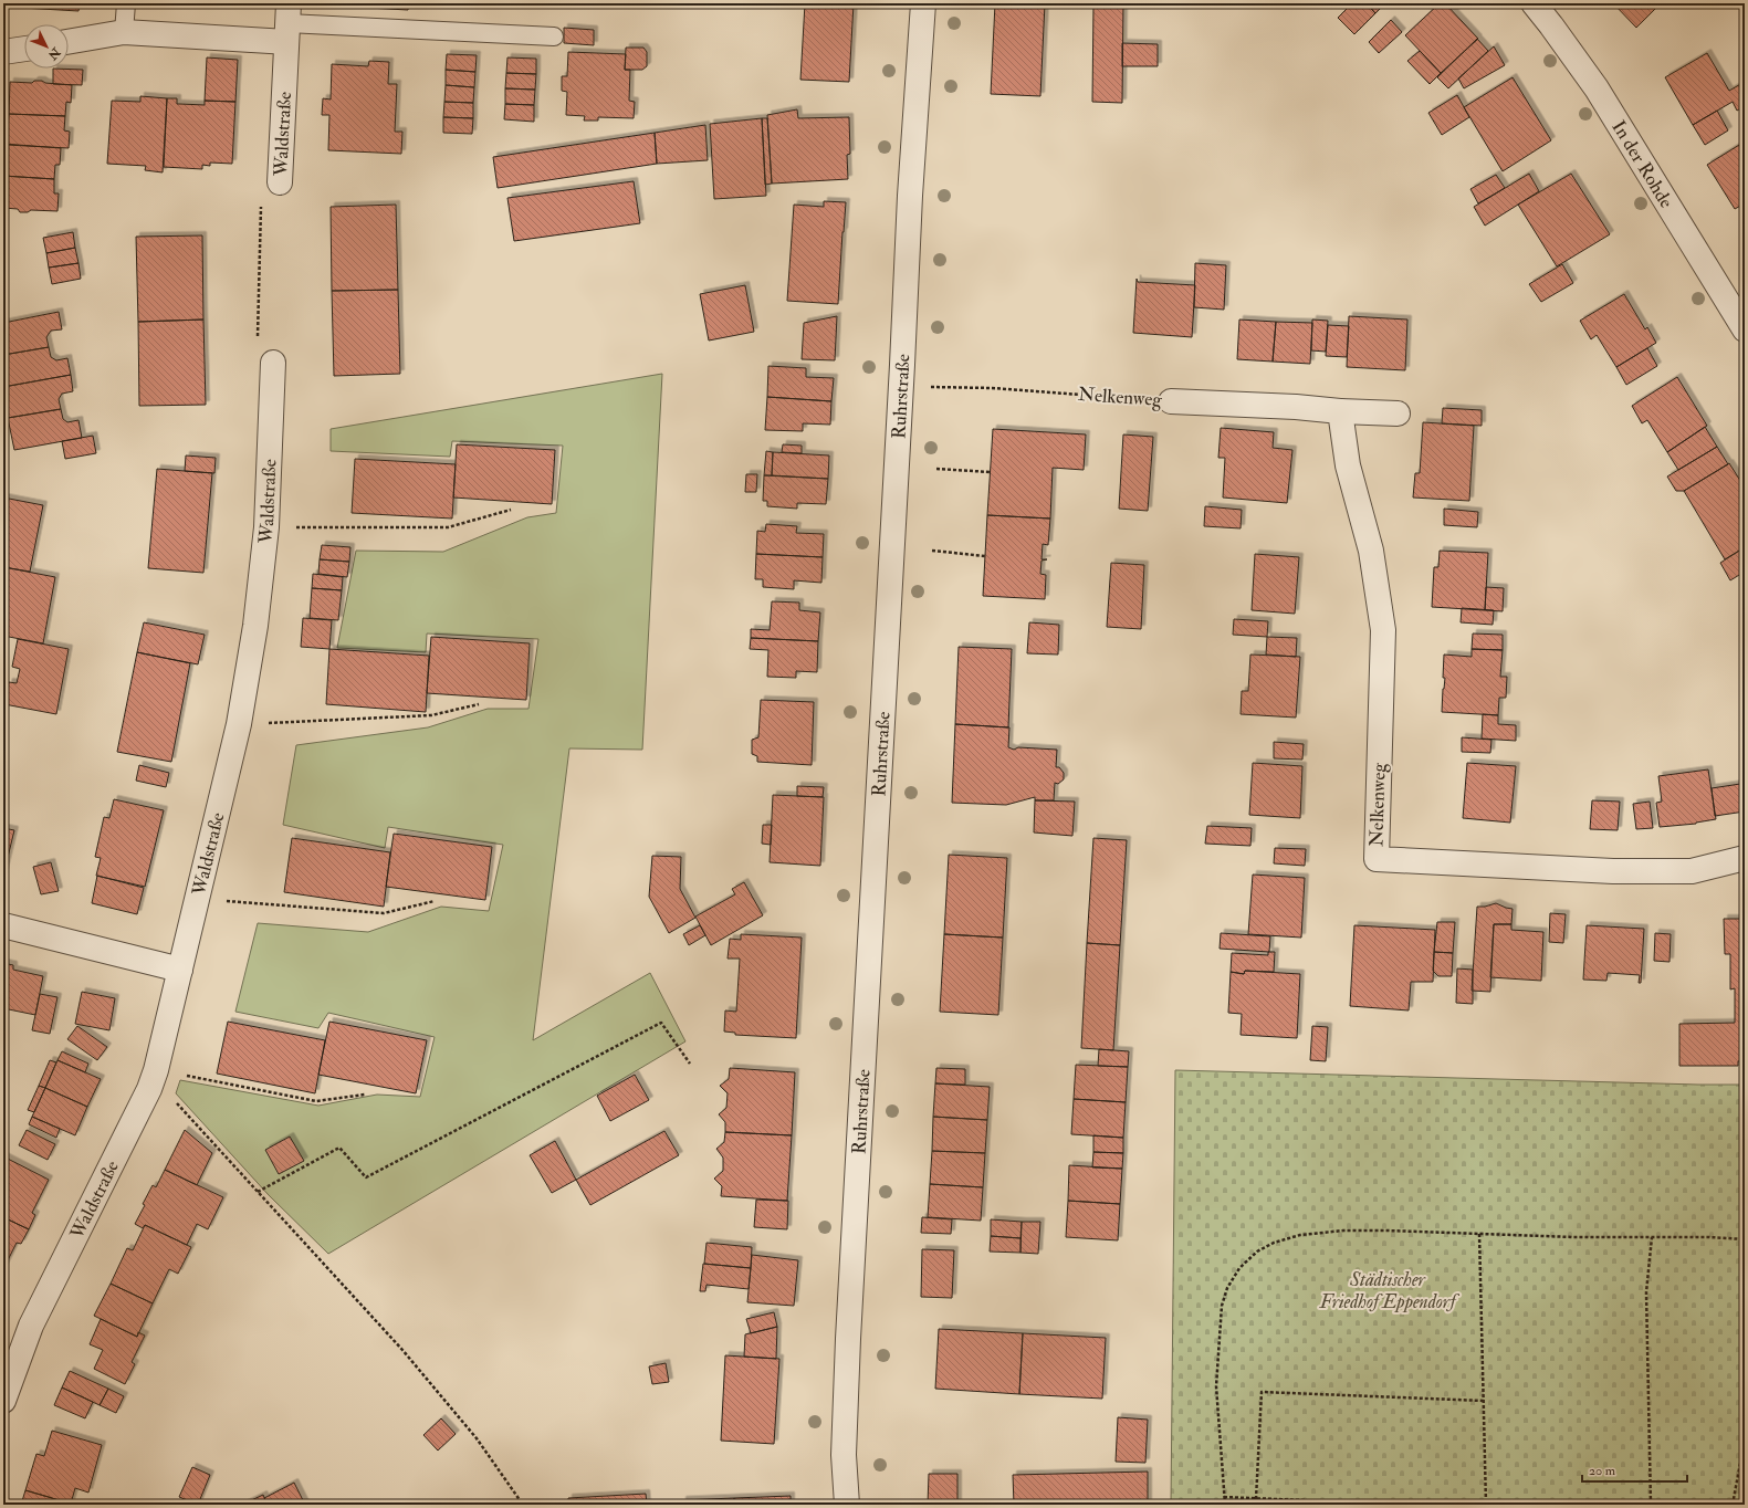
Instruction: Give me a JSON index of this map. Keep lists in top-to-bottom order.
{
  "streets": {
    "street": [
      "Waldstraße",
      "In der Rohde",
      "Ruhrstraße",
      "Nelkenweg"
    ]
  },
  "crossings": [
    ["Ruhrstraße", "Nelkenweg"]
  ],
  "parks": ["Städtischer Friedhof Eppendorf"],
  "scale_bar": "20 m",
  "north": "bottom right"
}
